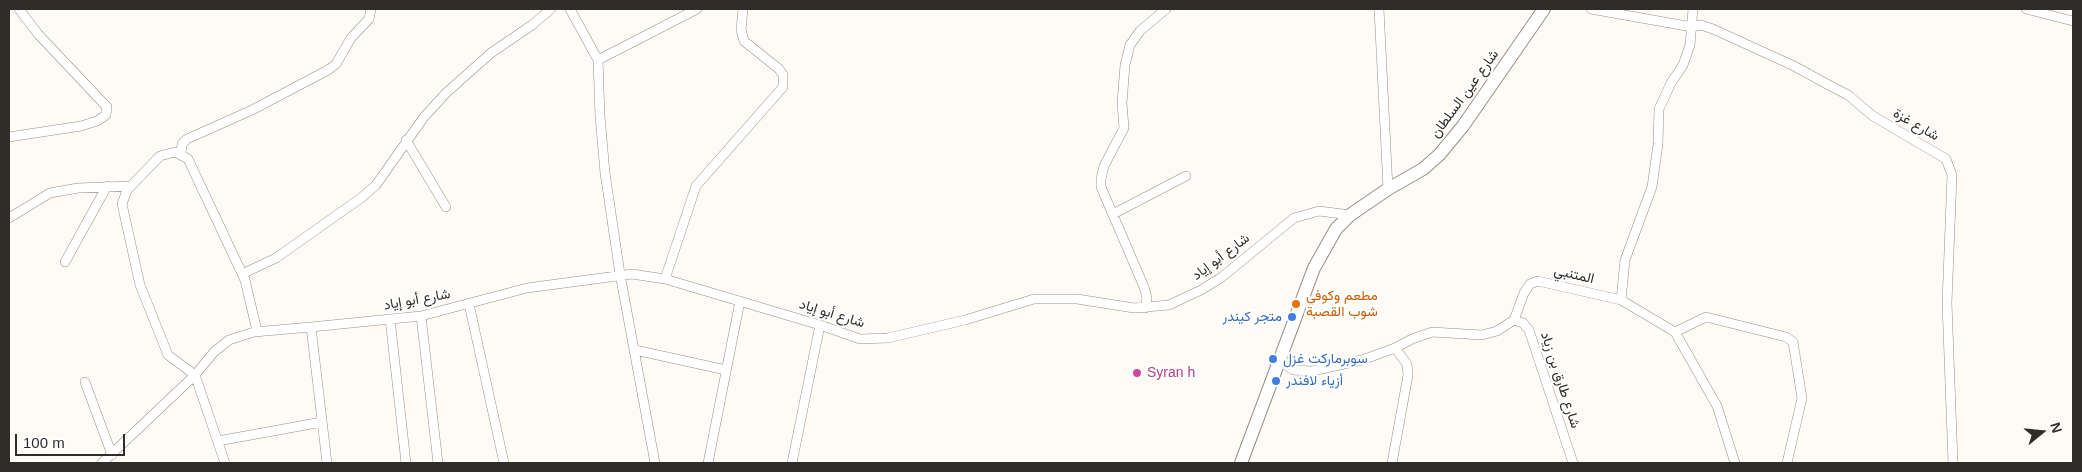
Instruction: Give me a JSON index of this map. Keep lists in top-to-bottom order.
{
  "streets": {
    "main road": ["شارع عين السلطان"],
    "street": [
      "شارع غزة",
      "شارع أبو إياد",
      "المتنبي",
      "شارع طارق بن زياد"
    ]
  },
  "crossings": [
    ["شارع عين السلطان", "شارع أبو إياد"],
    ["المتنبي", "شارع طارق بن زياد"]
  ],
  "places": [
    "مطعم وكوفي شوب القصبة",
    "متجر كيندر",
    "سوبرماركت غزل",
    "Syran h",
    "أزياء لافندر"
  ],
  "scale_bar": "100 m",
  "north": "right"
}
